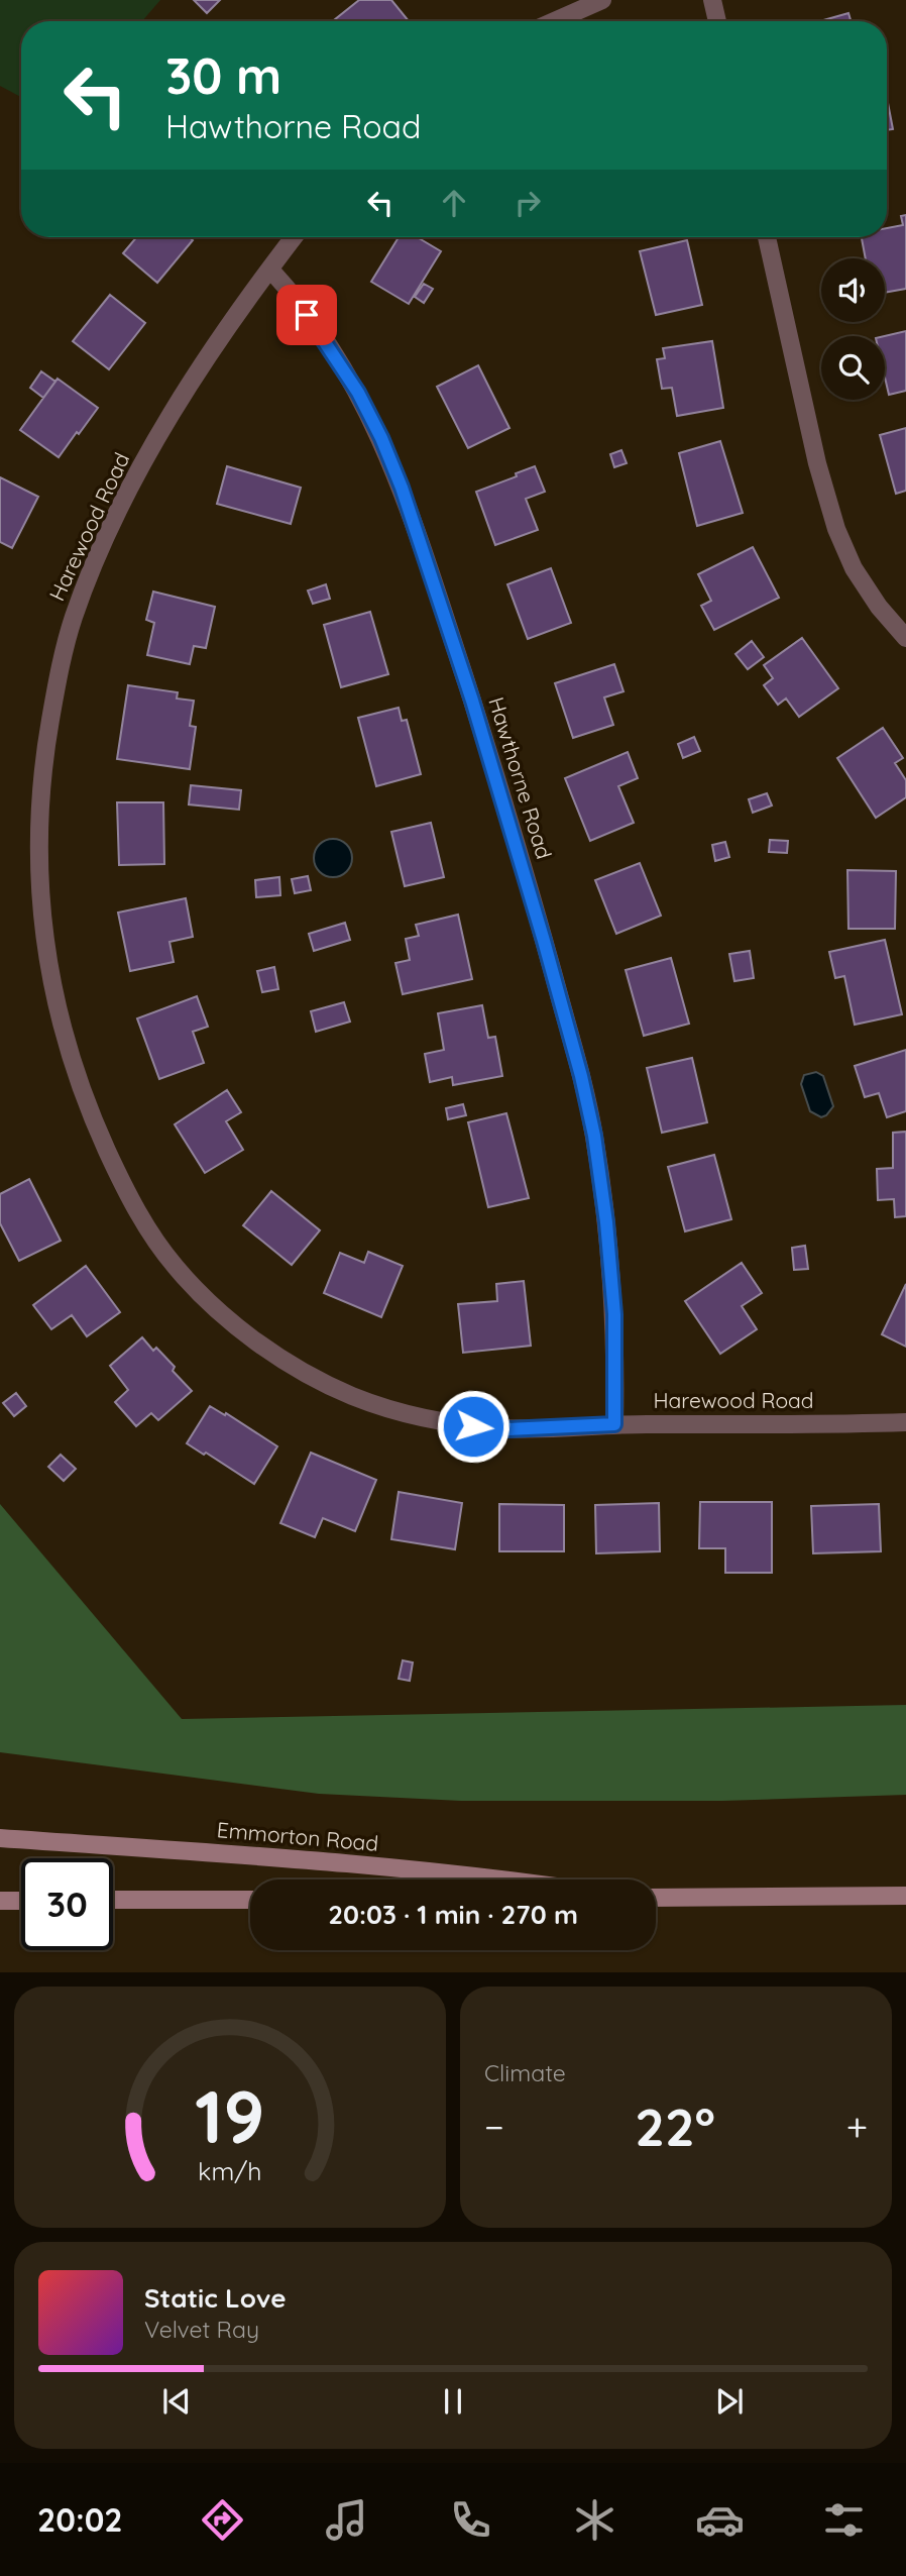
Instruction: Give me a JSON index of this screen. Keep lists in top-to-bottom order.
{
  "streets": {
    "main road": ["Emmorton Road"],
    "street": ["Harewood Road", "Hawthorne Road"]
  },
  "crossings": [
    ["Harewood Road", "Hawthorne Road"]
  ],
  "page": {
    "turn": ["30 m", "Hawthorne Road"],
    "limit": "30",
    "trip": "20:03 · 1 min · 270 m",
    "tile": "Climate",
    "heat": ["−", "22°", "+"],
    "song": ["Static Love", "Velvet Ray"],
    "tabs": "20:02",
    "gauge": ["19", "km/h"]
  }
}
